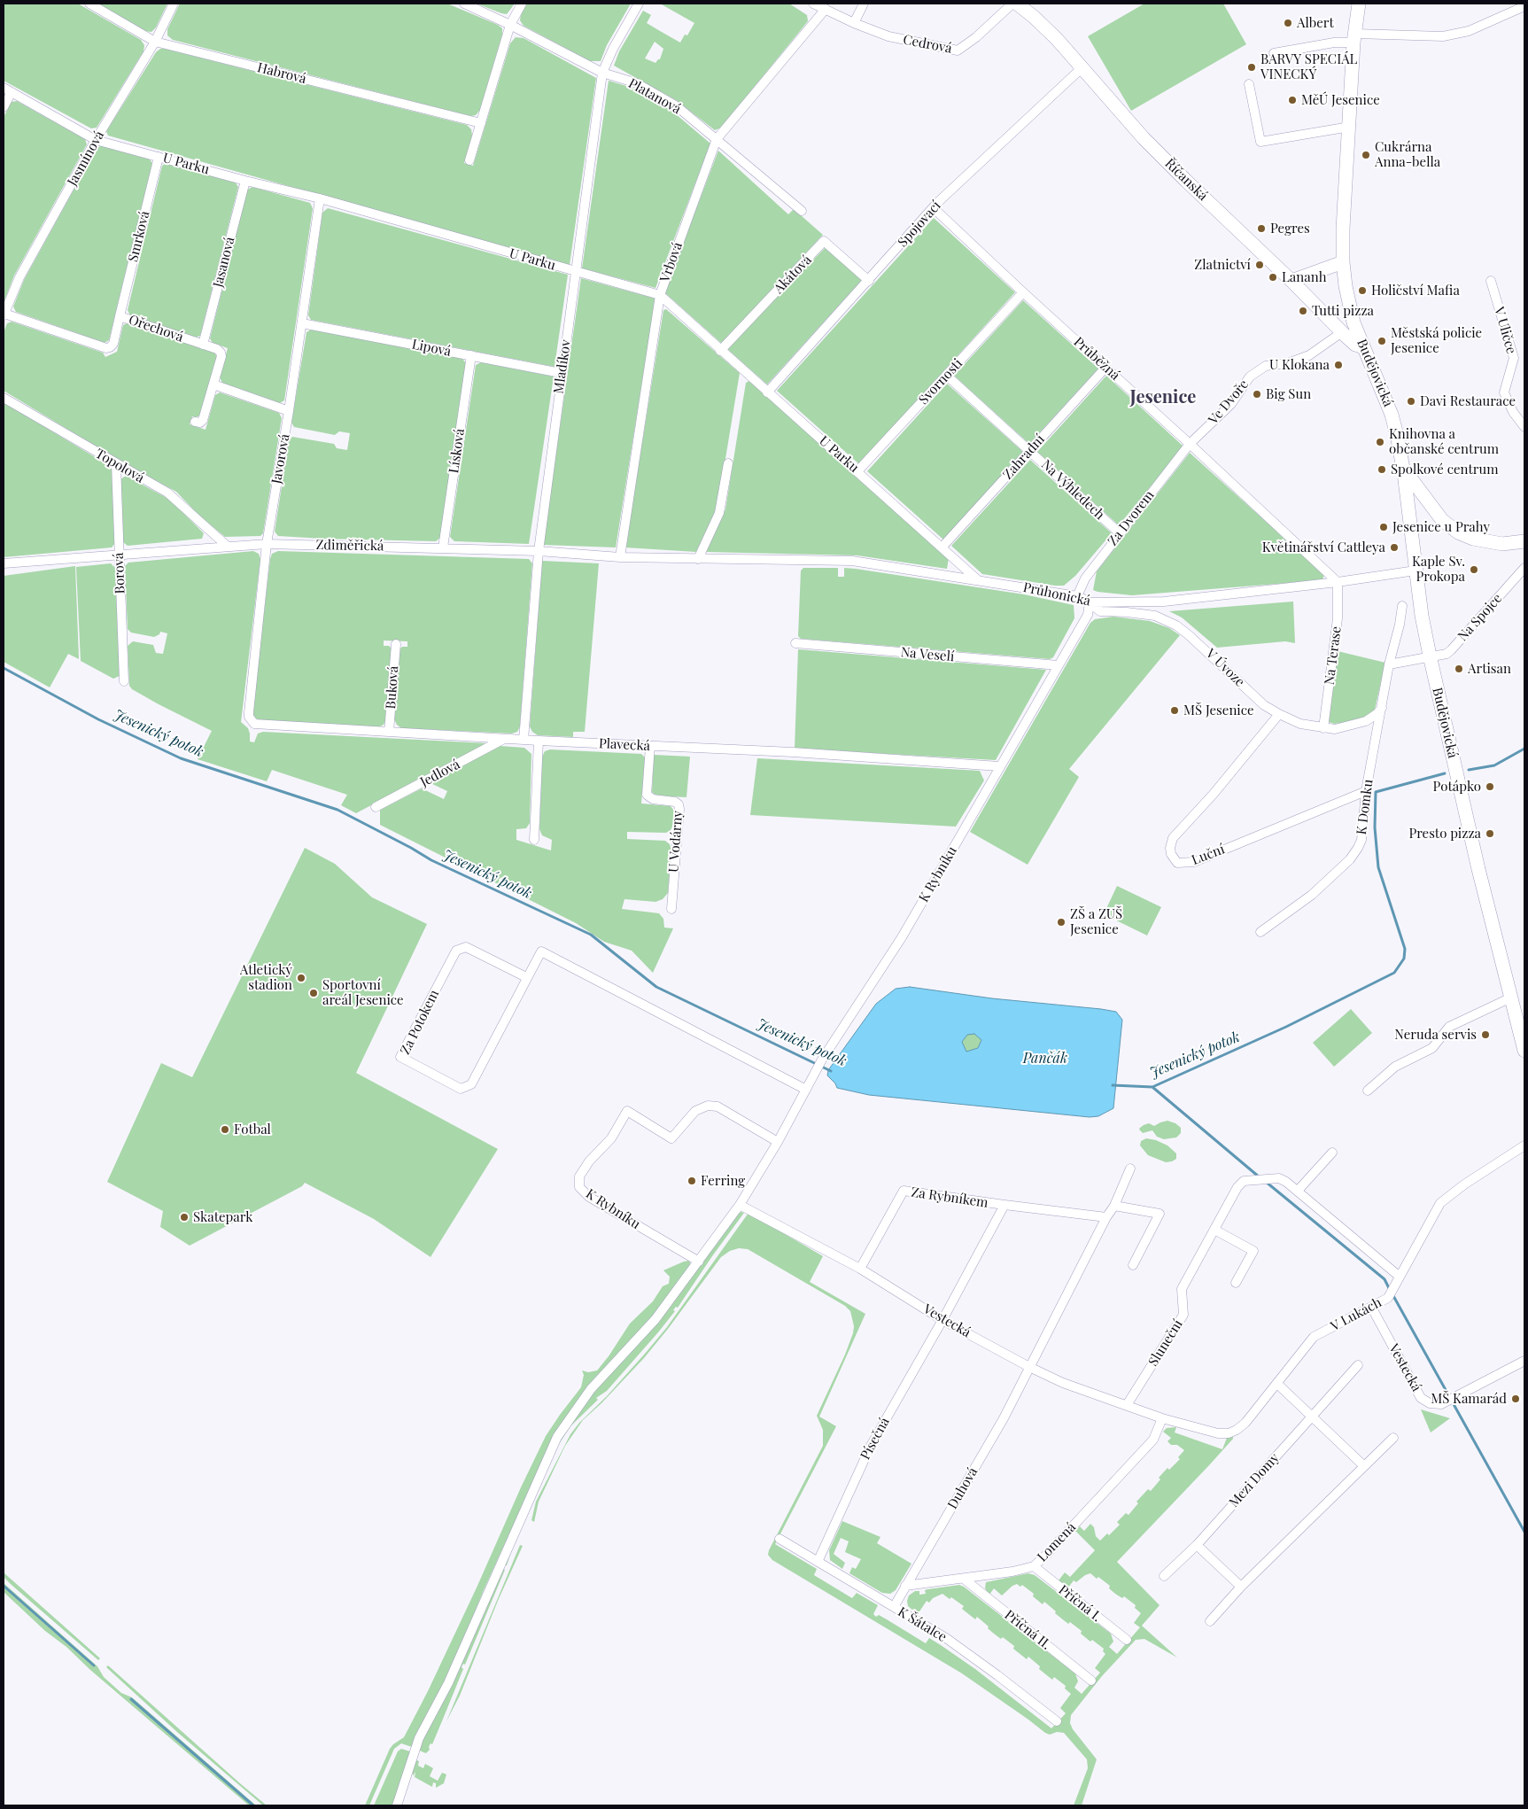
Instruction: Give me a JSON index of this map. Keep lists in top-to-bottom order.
{
  "streets": {
    "main road": ["Říčanská", "Budějovická"],
    "street": [
      "Cedrová",
      "Habrová",
      "Platanová",
      "Jasmínová",
      "U Parku",
      "Spojovací",
      "Smrková",
      "Jasanová",
      "Vrbová",
      "Akátová",
      "Ořechová",
      "V Uličce",
      "Lipová",
      "Průběžná",
      "Mladíkov",
      "Svornosti",
      "Ve Dvoře",
      "Lísková",
      "Zahradní",
      "Javorová",
      "Topolová",
      "Na Výhledech",
      "Za Dvorem",
      "Zdiměřická",
      "Borová",
      "Průhonická",
      "Na Spojce",
      "Na Veselí",
      "Na Terase",
      "V Úvoze",
      "Buková",
      "Plavecká",
      "Jedlová",
      "K Domku",
      "U Vodárny",
      "Luční",
      "K Rybníku",
      "Za Potokem",
      "Za Rybníkem",
      "V Lukách",
      "Vestecká",
      "Sluneční",
      "Písečná",
      "Mezi Domy",
      "Duhová",
      "Lomená",
      "Příčná I.",
      "K Šátalce",
      "Příčná II."
    ]
  },
  "crossings": [
    ["Cedrová", "Vrbová"],
    ["Habrová", "Jasmínová"],
    ["Platanová", "Vrbová"],
    ["Platanová", "Mladíkov"],
    ["Jasmínová", "U Parku"],
    ["Jasmínová", "Ořechová"],
    ["U Parku", "Spojovací"],
    ["U Parku", "Smrková"],
    ["U Parku", "Jasanová"],
    ["U Parku", "Vrbová"],
    ["U Parku", "Akátová"],
    ["U Parku", "Mladíkov"],
    ["U Parku", "Svornosti"],
    ["U Parku", "Zahradní"],
    ["U Parku", "Javorová"],
    ["U Parku", "Průhonická"],
    ["Říčanská", "Spojovací"],
    ["Říčanská", "Budějovická"],
    ["Říčanská", "Ve Dvoře"],
    ["Spojovací", "Akátová"],
    ["Spojovací", "Průběžná"],
    ["Smrková", "Ořechová"],
    ["Jasanová", "Ořechová"],
    ["Vrbová", "Zdiměřická"],
    ["Lipová", "Mladíkov"],
    ["Lipová", "Lísková"],
    ["Lipová", "Javorová"],
    ["Průběžná", "Svornosti"],
    ["Průběžná", "Ve Dvoře"],
    ["Průběžná", "Zahradní"],
    ["Průběžná", "Za Dvorem"],
    ["Průběžná", "Průhonická"],
    ["Průběžná", "Na Terase"],
    ["Mladíkov", "Zdiměřická"],
    ["Mladíkov", "Plavecká"],
    ["Budějovická", "Průhonická"],
    ["Budějovická", "Na Spojce"],
    ["Svornosti", "Na Výhledech"],
    ["Ve Dvoře", "Za Dvorem"],
    ["Lísková", "Zdiměřická"],
    ["Zahradní", "Na Výhledech"],
    ["Javorová", "Zdiměřická"],
    ["Javorová", "Plavecká"],
    ["Topolová", "Zdiměřická"],
    ["Topolová", "Borová"],
    ["Na Výhledech", "Za Dvorem"],
    ["Za Dvorem", "Průhonická"],
    ["Zdiměřická", "Borová"],
    ["Zdiměřická", "Průhonická"],
    ["Průhonická", "Na Terase"],
    ["Průhonická", "V Úvoze"],
    ["Průhonická", "K Rybníku"],
    ["Na Veselí", "K Rybníku"],
    ["Na Terase", "V Úvoze"],
    ["V Úvoze", "K Domku"],
    ["V Úvoze", "Luční"],
    ["V Úvoze", "K Rybníku"],
    ["Buková", "Plavecká"],
    ["Plavecká", "Jedlová"],
    ["Plavecká", "U Vodárny"],
    ["Plavecká", "K Rybníku"],
    ["K Domku", "Luční"],
    ["K Rybníku", "Za Potokem"],
    ["K Rybníku", "Vestecká"],
    ["Za Rybníkem", "Vestecká"],
    ["Za Rybníkem", "Písečná"],
    ["V Lukách", "Vestecká"],
    ["V Lukách", "Sluneční"],
    ["V Lukách", "Lomená"],
    ["Vestecká", "Sluneční"],
    ["Vestecká", "Písečná"],
    ["Vestecká", "Duhová"],
    ["Vestecká", "Lomená"],
    ["Písečná", "K Šátalce"],
    ["Duhová", "Lomená"],
    ["Duhová", "K Šátalce"],
    ["Lomená", "Příčná I."],
    ["Lomená", "Příčná II."]
  ],
  "districts": ["Jesenice"],
  "water": ["Jesenický potok", "Pančák"],
  "places": [
    "Albert",
    "BARVY SPECIÁL VINECKÝ",
    "MěÚ Jesenice",
    "Cukrárna Anna-bella",
    "Pegres",
    "Zlatnictví",
    "Lananh",
    "Holičství Mafia",
    "Tutti pizza",
    "Městská policie Jesenice",
    "U Klokana",
    "Big Sun",
    "Davi Restaurace",
    "Knihovna a občanské centrum",
    "Spolkové centrum",
    "Jesenice u Prahy",
    "Květinářství Cattleya",
    "Kaple Sv. Prokopa",
    "Artisan",
    "MŠ Jesenice",
    "Potápko",
    "Presto pizza",
    "ZŠ a ZUŠ Jesenice",
    "Atletický stadion",
    "Sportovní areál Jesenice",
    "Neruda servis",
    "Fotbal",
    "Ferring",
    "Skatepark",
    "MŠ Kamarád"
  ]
}
